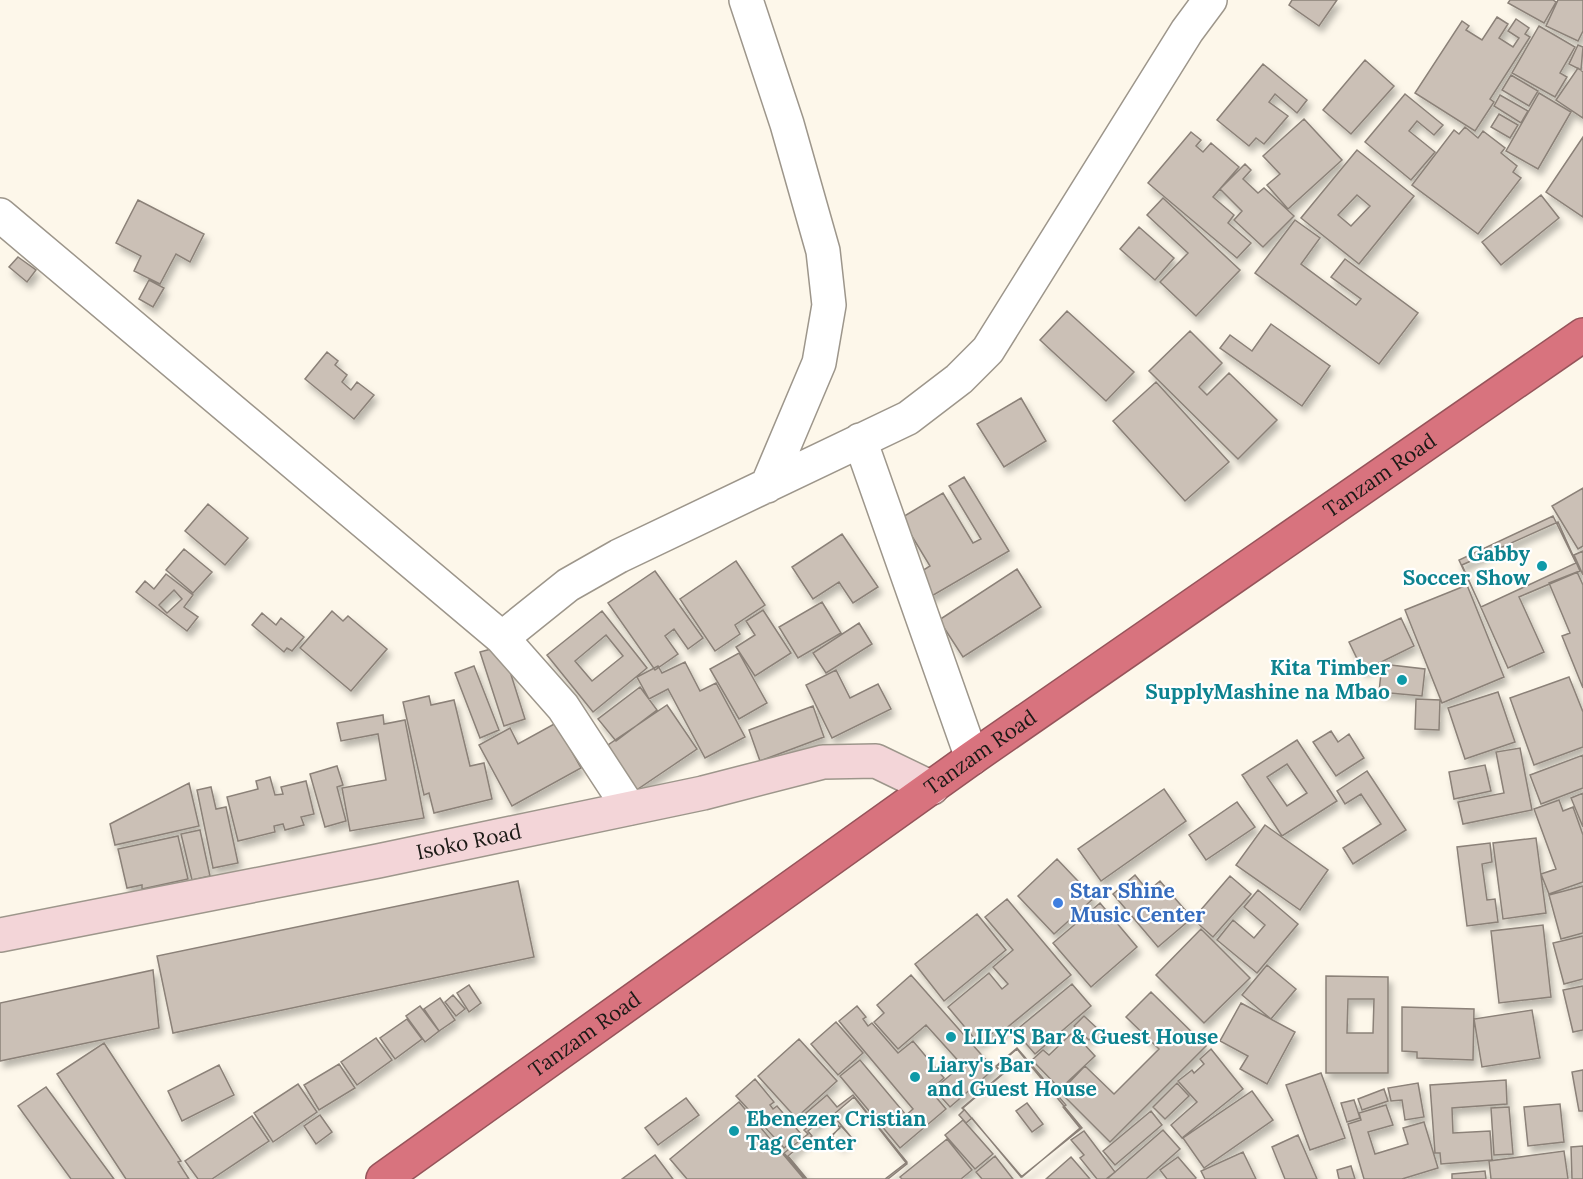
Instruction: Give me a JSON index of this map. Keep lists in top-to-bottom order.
{
  "streets": {
    "highway": ["Tanzam Road"],
    "street": ["Isoko Road"]
  },
  "crossings": [
    ["Tanzam Road", "Isoko Road"]
  ],
  "places": [
    "Gabby Soccer Show",
    "Kita Timber SupplyMashine na Mbao",
    "Star Shine Music Center",
    "LILY'S Bar & Guest House",
    "Liary's Bar and Guest House",
    "Ebenezer Cristian Tag Center"
  ]
}
